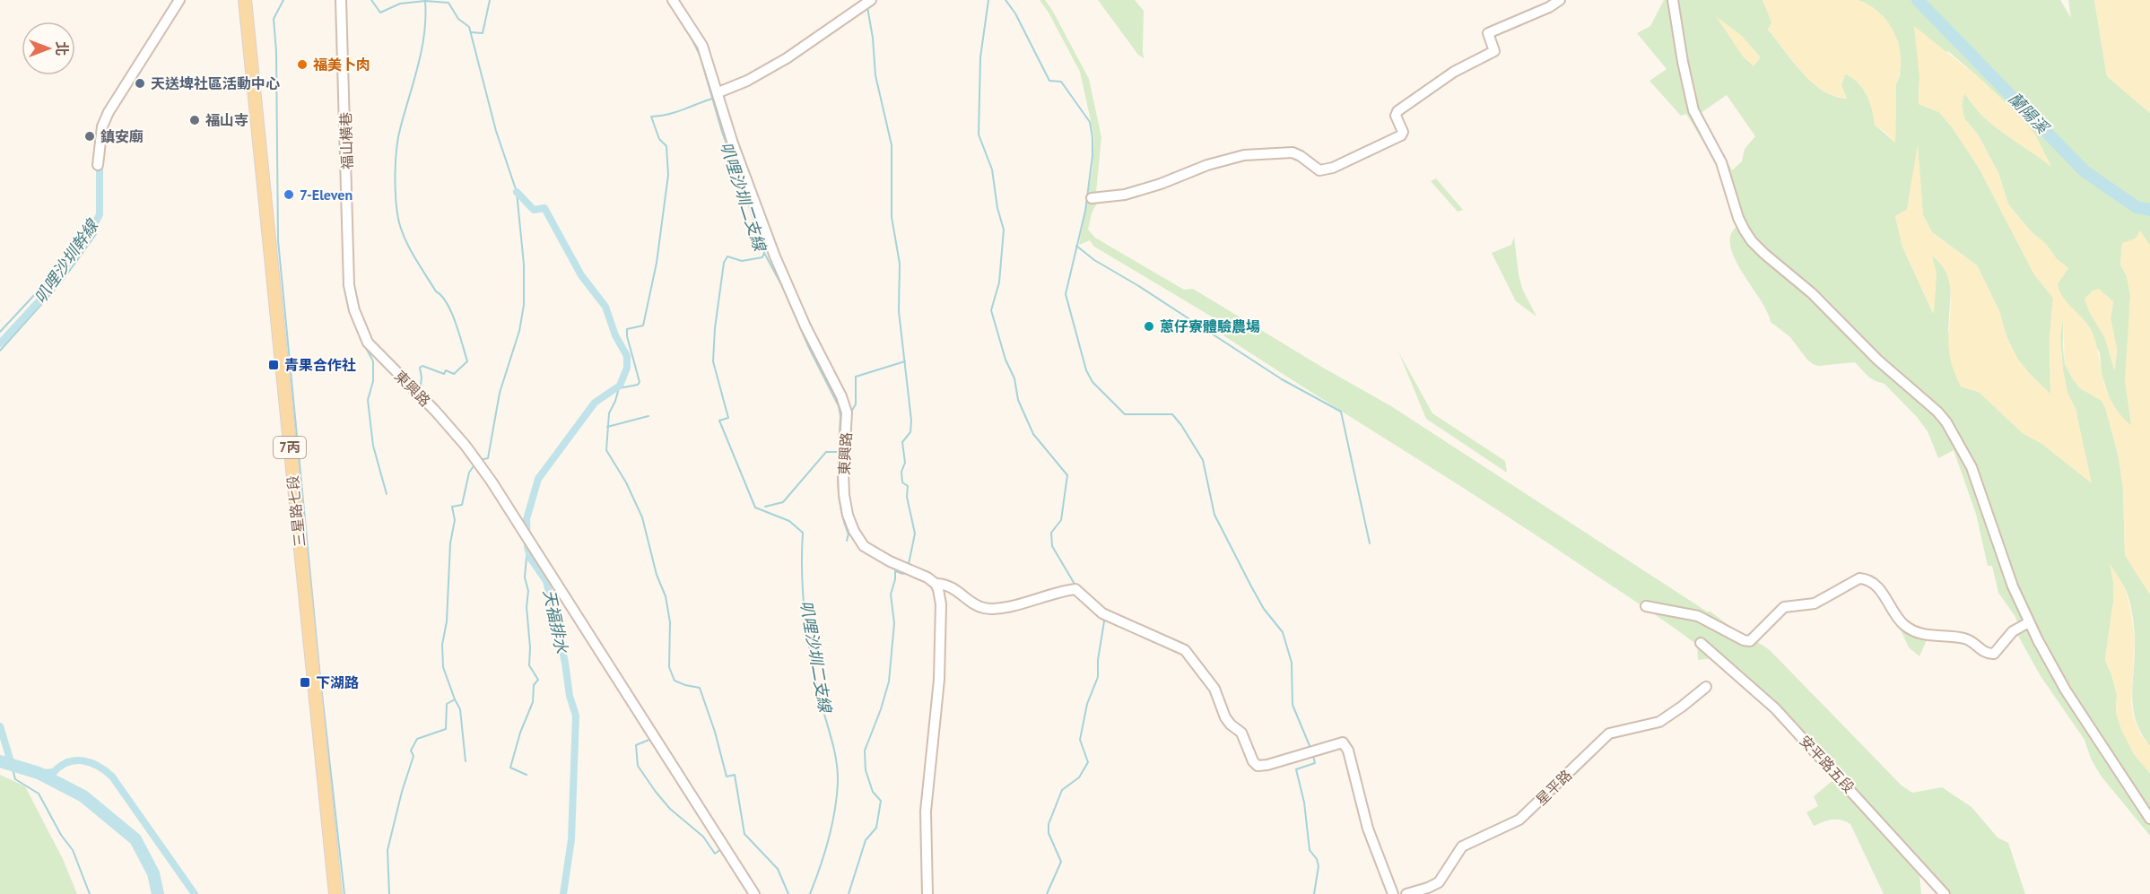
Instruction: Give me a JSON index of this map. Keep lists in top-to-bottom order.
{
  "streets": {
    "main road": ["7丙", "三星路七段"],
    "street": [
      "福山橫巷",
      "東興路",
      "安平路五段",
      "星平路"
    ]
  },
  "crossings": [
    ["福山橫巷", "東興路"]
  ],
  "water": [
    "蘭陽溪",
    "叭哩沙圳二支線",
    "叭哩沙圳幹線",
    "天福排水"
  ],
  "places": {
    "other": [
      "福美卜肉",
      "天送埤社區活動中心",
      "福山寺",
      "鎮安廟",
      "7-Eleven",
      "蔥仔寮體驗農場"
    ],
    "transit": ["青果合作社", "下湖路"]
  },
  "north": "right"
}
